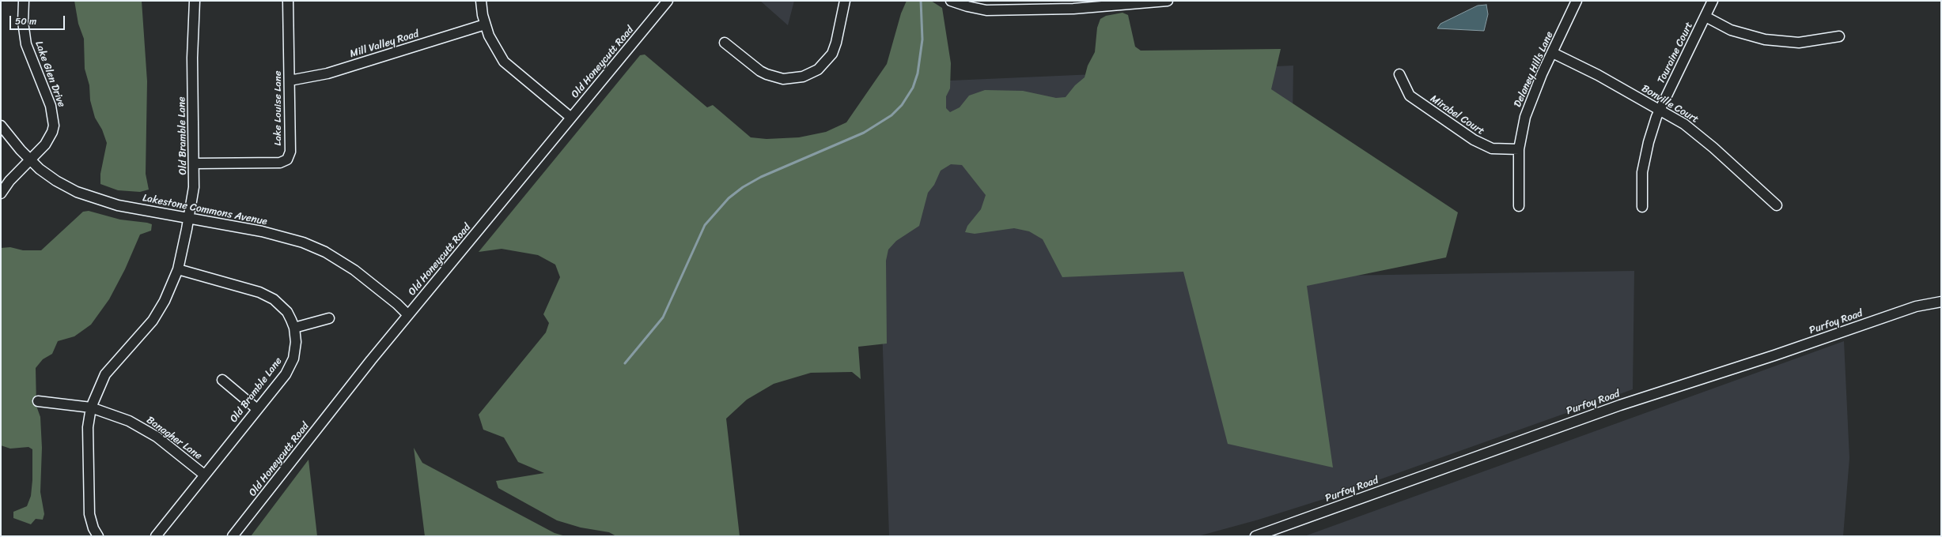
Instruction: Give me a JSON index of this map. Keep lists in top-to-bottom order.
{
  "streets": {
    "street": [
      "Mill Valley Road",
      "Touraine Court",
      "Old Honeycutt Road",
      "Delaney Hills Lane",
      "Lake Glen Drive",
      "Bonville Court",
      "Lake Louise Lane",
      "Mirabel Court",
      "Old Bramble Lane",
      "Lakestone Commons Avenue",
      "Purfoy Road",
      "Banagher Lane"
    ]
  },
  "crossings": [
    ["Mill Valley Road", "Lake Louise Lane"],
    ["Touraine Court", "Bonville Court"],
    ["Old Honeycutt Road", "Lakestone Commons Avenue"],
    ["Delaney Hills Lane", "Bonville Court"],
    ["Delaney Hills Lane", "Mirabel Court"],
    ["Lake Glen Drive", "Lakestone Commons Avenue"],
    ["Lake Louise Lane", "Old Bramble Lane"],
    ["Old Bramble Lane", "Lakestone Commons Avenue"],
    ["Old Bramble Lane", "Banagher Lane"]
  ],
  "scale_bar": "50 m"
}
